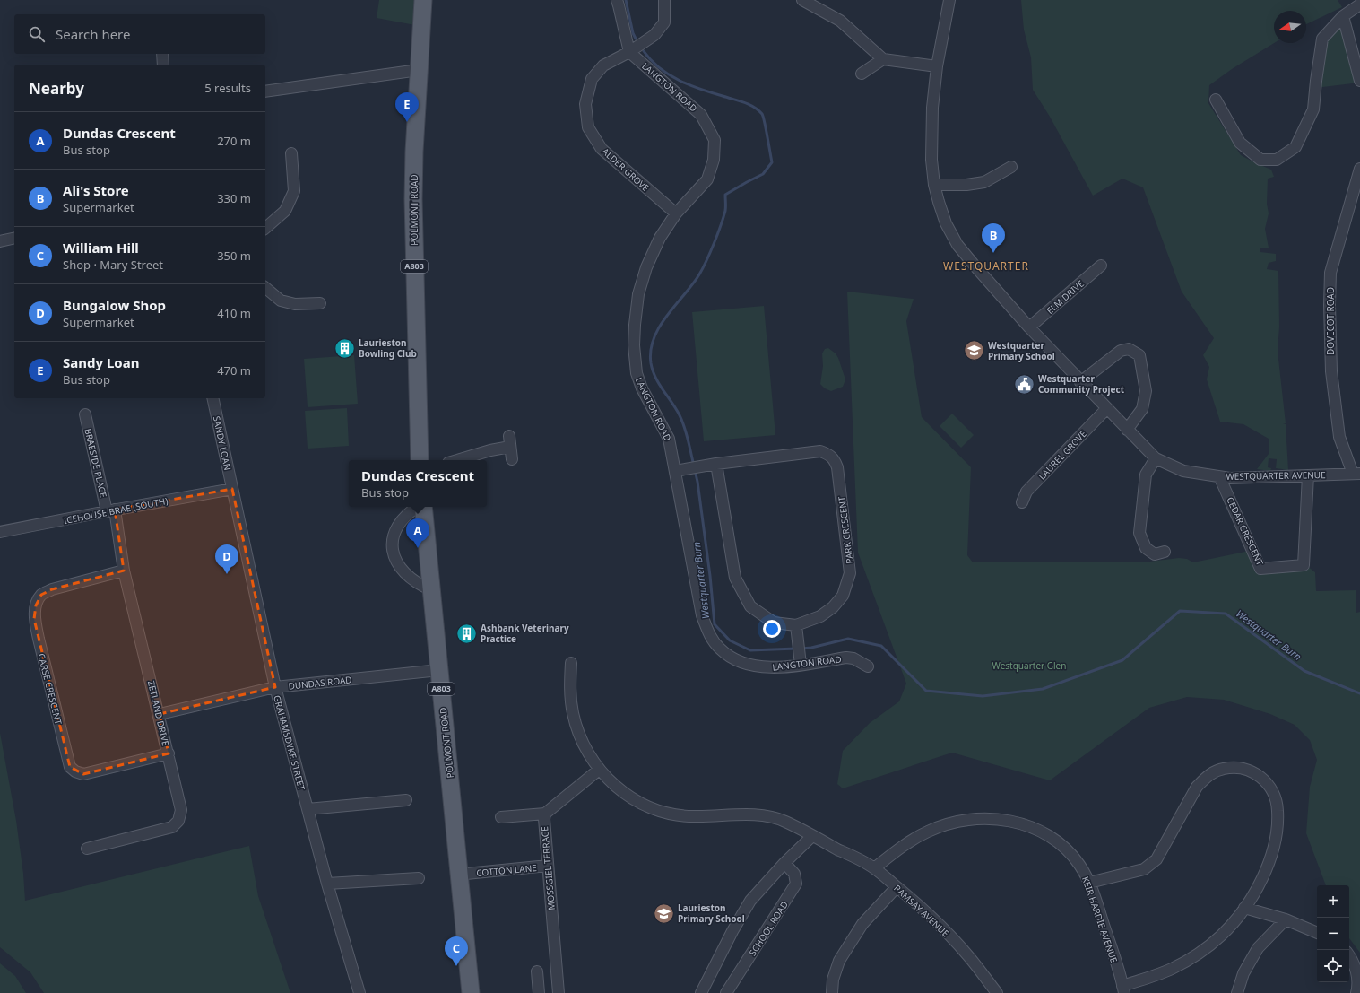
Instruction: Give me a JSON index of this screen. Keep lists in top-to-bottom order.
{
  "streets": {
    "main road": ["POLMONT ROAD", "A803"],
    "street": [
      "LANGTON ROAD",
      "ALDER GROVE",
      "ELM DRIVE",
      "DOVECOT ROAD",
      "SANDY LOAN",
      "LAUREL GROVE",
      "BRAESIDE PLACE",
      "WESTQUARTER AVENUE",
      "ICEHOUSE BRAE (SOUTH)",
      "PARK CRESCENT",
      "CEDAR CRESCENT",
      "DUNDAS ROAD",
      "CARSE CRESCENT",
      "ZETLAND DRIVE",
      "GRAHAMSDYKE STREET",
      "MOSSGIEL TERRACE",
      "COTTON LANE",
      "RAMSAY AVENUE",
      "KEIR HARDIE AVENUE",
      "SCHOOL ROAD"
    ]
  },
  "crossings": [
    ["LANGTON ROAD", "ALDER GROVE"],
    ["LANGTON ROAD", "PARK CRESCENT"],
    ["POLMONT ROAD", "A803"],
    ["POLMONT ROAD", "DUNDAS ROAD"],
    ["POLMONT ROAD", "COTTON LANE"],
    ["A803", "COTTON LANE"],
    ["ELM DRIVE", "WESTQUARTER AVENUE"],
    ["DOVECOT ROAD", "WESTQUARTER AVENUE"],
    ["SANDY LOAN", "ICEHOUSE BRAE (SOUTH)"],
    ["SANDY LOAN", "GRAHAMSDYKE STREET"],
    ["LAUREL GROVE", "WESTQUARTER AVENUE"],
    ["BRAESIDE PLACE", "ICEHOUSE BRAE (SOUTH)"],
    ["BRAESIDE PLACE", "ZETLAND DRIVE"],
    ["WESTQUARTER AVENUE", "CEDAR CRESCENT"],
    ["ICEHOUSE BRAE (SOUTH)", "ZETLAND DRIVE"],
    ["ICEHOUSE BRAE (SOUTH)", "GRAHAMSDYKE STREET"],
    ["DUNDAS ROAD", "ZETLAND DRIVE"],
    ["DUNDAS ROAD", "GRAHAMSDYKE STREET"],
    ["CARSE CRESCENT", "ZETLAND DRIVE"],
    ["MOSSGIEL TERRACE", "COTTON LANE"],
    ["MOSSGIEL TERRACE", "RAMSAY AVENUE"],
    ["RAMSAY AVENUE", "KEIR HARDIE AVENUE"]
  ],
  "districts": ["WESTQUARTER"],
  "water": ["Westquarter Burn"],
  "parks": ["Westquarter Glen"],
  "places": {
    "building": ["Laurieston Bowling Club", "Ashbank Veterinary Practice"],
    "school or university": ["Westquarter Primary School", "Laurieston Primary School"],
    "public building": ["Westquarter Community Project"]
  },
  "north": "left",
  "page": {
    "search": "Search here",
    "heading": ["Nearby", "5 results"],
    "pins": [
      "E",
      "B",
      "A",
      "D",
      "C"
    ],
    "list": [
      {
        "mark": "A",
        "name": "Dundas Crescent",
        "note": "Bus stop",
        "value": "270 m"
      },
      {
        "mark": "B",
        "name": "Ali's Store",
        "note": "Supermarket",
        "value": "330 m"
      },
      {
        "mark": "C",
        "name": "William Hill",
        "note": "Shop · Mary Street",
        "value": "350 m"
      },
      {
        "mark": "D",
        "name": "Bungalow Shop",
        "note": "Supermarket",
        "value": "410 m"
      },
      {
        "mark": "E",
        "name": "Sandy Loan",
        "note": "Bus stop",
        "value": "470 m"
      }
    ],
    "popup": ["Dundas Crescent", "Bus stop"],
    "map_buttons": ["+", "−"]
  }
}
